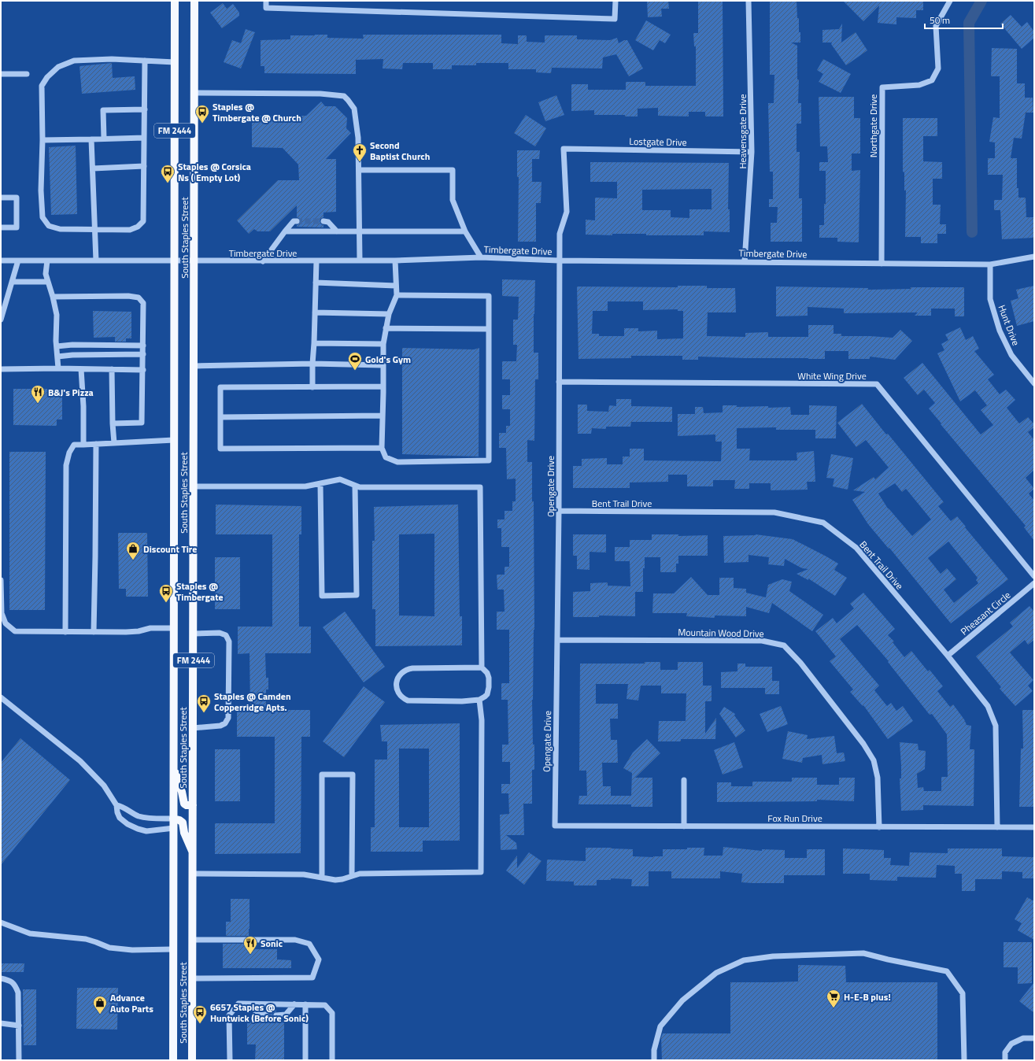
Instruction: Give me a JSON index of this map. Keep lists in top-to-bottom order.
{
  "streets": {
    "main road": ["FM 2444", "South Staples Street"],
    "street": [
      "Northgate Drive",
      "Heavensgate Drive",
      "Lostgate Drive",
      "Timbergate Drive",
      "Hunt Drive",
      "White Wing Drive",
      "Opengate Drive",
      "Bent Trail Drive",
      "Pheasant Circle",
      "Mountain Wood Drive",
      "Fox Run Drive"
    ]
  },
  "crossings": [
    ["Northgate Drive", "Timbergate Drive"],
    ["Heavensgate Drive", "Lostgate Drive"],
    ["Heavensgate Drive", "Timbergate Drive"],
    ["Lostgate Drive", "Opengate Drive"],
    ["South Staples Street", "Timbergate Drive"],
    ["Timbergate Drive", "Hunt Drive"],
    ["Timbergate Drive", "Opengate Drive"],
    ["White Wing Drive", "Opengate Drive"],
    ["Opengate Drive", "Bent Trail Drive"],
    ["Opengate Drive", "Mountain Wood Drive"],
    ["Opengate Drive", "Fox Run Drive"],
    ["Bent Trail Drive", "Pheasant Circle"],
    ["Bent Trail Drive", "Fox Run Drive"],
    ["Mountain Wood Drive", "Fox Run Drive"]
  ],
  "places": {
    "bus stop": [
      "Staples @ Timbergate @ Church",
      "Staples @ Corsica Ns ( Empty Lot)",
      "Staples @ Timbergate",
      "Staples @ Camden Copperridge Apts.",
      "6657 Staples @ Huntwick (Before Sonic)"
    ],
    "church": ["Second Baptist Church"],
    "sports": ["Gold's Gym"],
    "restaurant": ["B&J's Pizza", "Sonic"],
    "shop": ["Discount Tire", "Advance Auto Parts"],
    "supermarket": ["H-E-B plus!"]
  },
  "scale_bar": "50 m"
}
